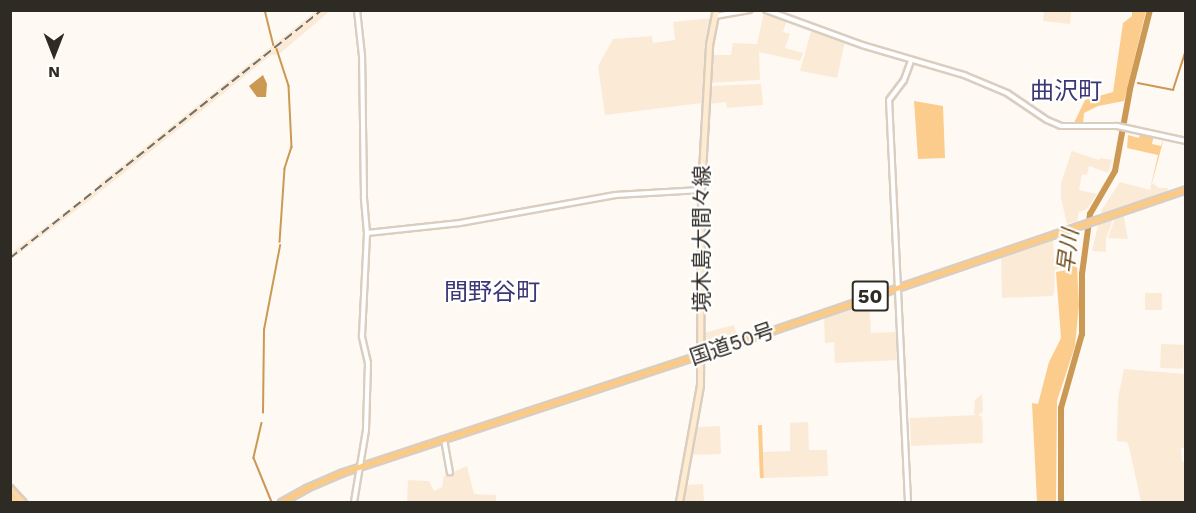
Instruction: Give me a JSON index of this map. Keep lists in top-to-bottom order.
{
  "streets": {
    "highway": ["50", "国道50号"],
    "main road": ["境木島大間々線"]
  },
  "crossings": [
    ["境木島大間々線", "国道50号"]
  ],
  "districts": ["曲沢町", "間野谷町"],
  "water": ["早川"],
  "north": "bottom"
}
